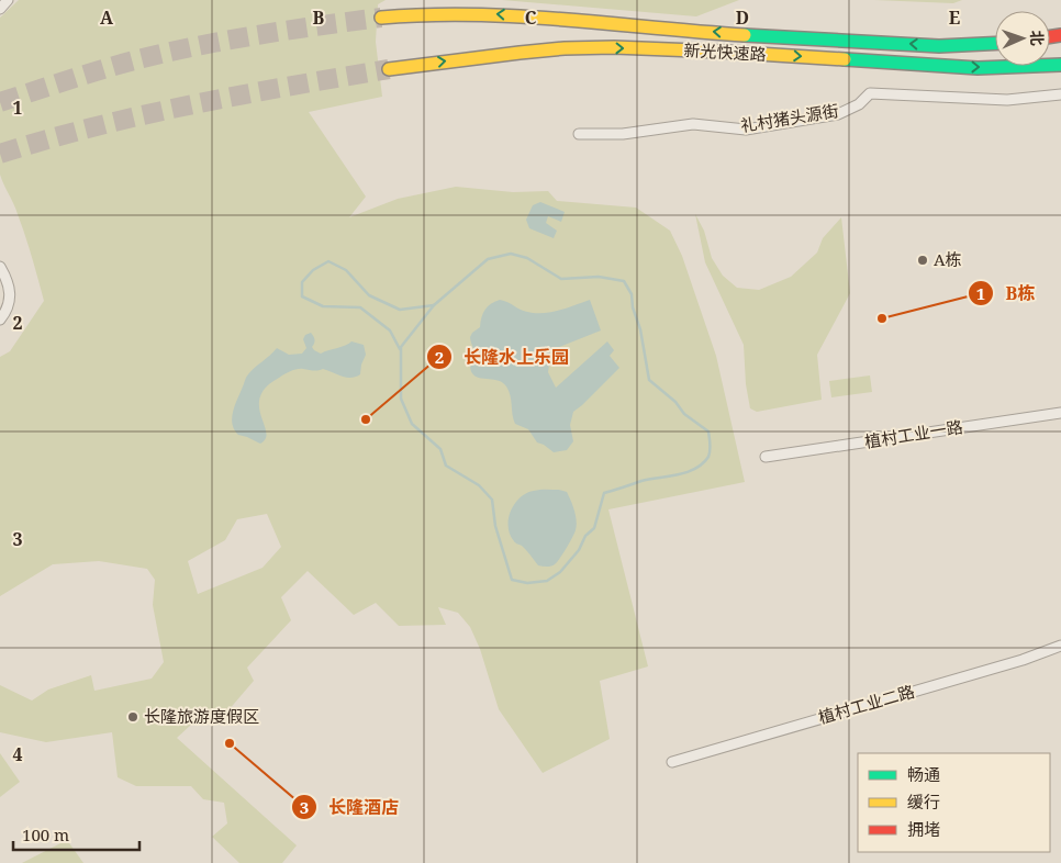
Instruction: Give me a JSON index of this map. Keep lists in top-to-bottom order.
{
  "streets": {
    "highway": ["新光快速路"],
    "street": ["礼村猪头源街", "植村工业一路", "植村工业二路"]
  },
  "places": [
    "A栋",
    "B栋",
    "长隆水上乐园",
    "长隆旅游度假区",
    "长隆酒店"
  ],
  "legend": ["畅通", "缓行", "拥堵"],
  "scale_bar": "100 m",
  "north": "right",
  "grid": {
    "columns": [
      "A",
      "B",
      "C",
      "D",
      "E"
    ],
    "rows": [
      "1",
      "2",
      "3",
      "4"
    ]
  }
}
